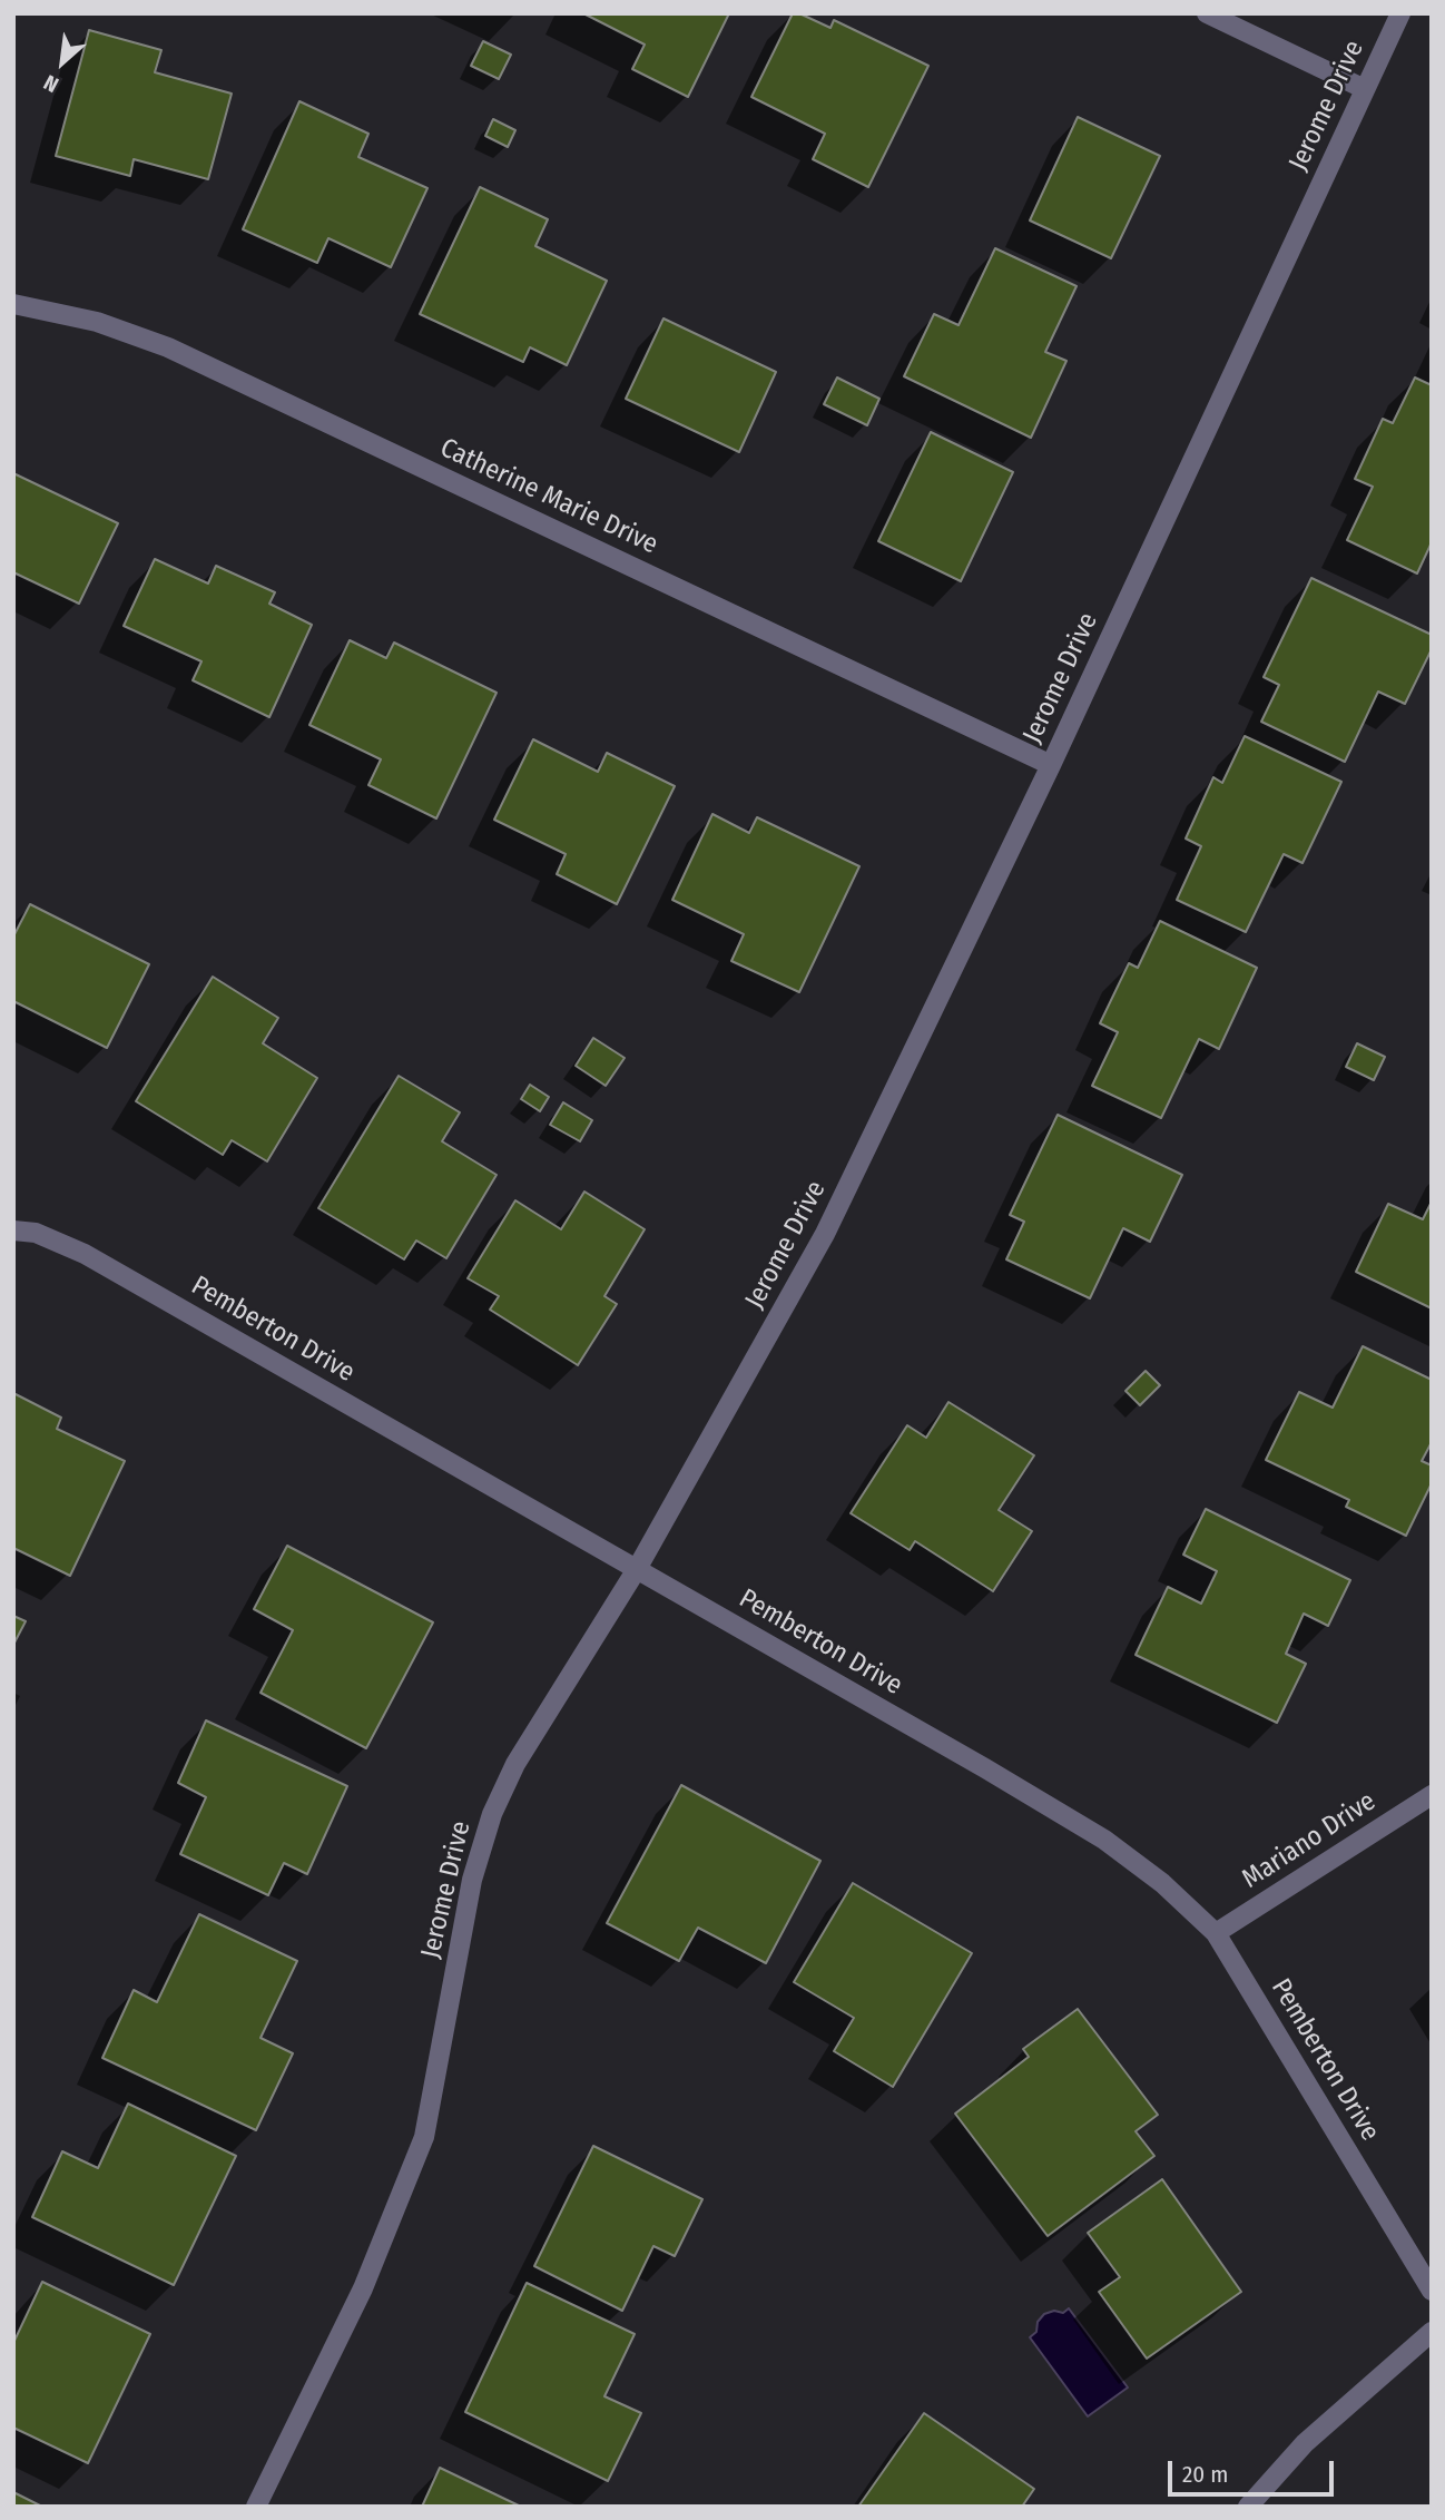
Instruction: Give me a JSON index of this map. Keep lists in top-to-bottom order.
{
  "streets": {
    "street": [
      "Jerome Drive",
      "Catherine Marie Drive",
      "Pemberton Drive",
      "Mariano Drive"
    ]
  },
  "crossings": [
    ["Jerome Drive", "Catherine Marie Drive"],
    ["Jerome Drive", "Pemberton Drive"],
    ["Pemberton Drive", "Mariano Drive"]
  ],
  "scale_bar": "20 m",
  "north": "bottom left"
}
